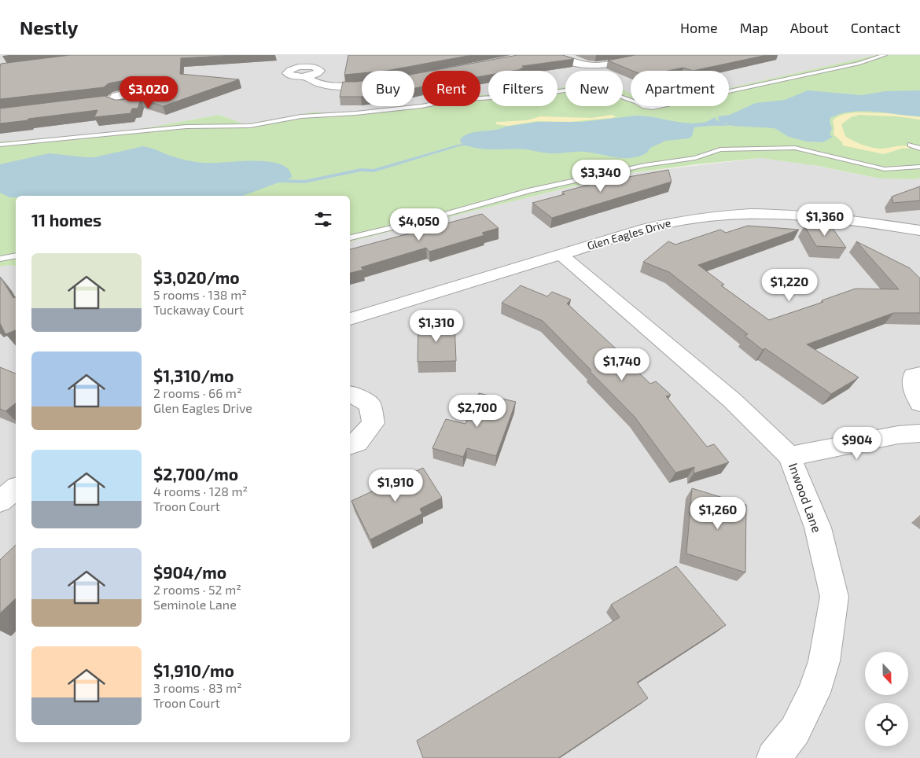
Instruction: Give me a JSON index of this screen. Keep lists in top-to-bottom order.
{
  "streets": {
    "street": ["Glen Eagles Drive", "Inwood Lane"]
  },
  "crossings": [
    ["Glen Eagles Drive", "Inwood Lane"]
  ],
  "north": "bottom",
  "page": {
    "header": "Nestly",
    "nav": [
      "Home",
      "Map",
      "About",
      "Contact"
    ],
    "chip": [
      "Buy",
      "Rent",
      "Filters",
      "New",
      "Apartment"
    ],
    "price": [
      "$3,020",
      "$3,340",
      "$1,360",
      "$4,050",
      "$1,220",
      "$1,310",
      "$1,740",
      "$2,700",
      "$904",
      "$1,910",
      "$1,260"
    ],
    "heading": "11 homes",
    "list": [
      {
        "name": "$3,020/mo",
        "note": "5 rooms · 138 m² · Tuckaway Court"
      },
      {
        "name": "$1,310/mo",
        "note": "2 rooms · 66 m² · Glen Eagles Drive"
      },
      {
        "name": "$2,700/mo",
        "note": "4 rooms · 128 m² · Troon Court"
      },
      {
        "name": "$904/mo",
        "note": "2 rooms · 52 m² · Seminole Lane"
      },
      {
        "name": "$1,910/mo",
        "note": "3 rooms · 83 m² · Troon Court"
      }
    ]
  }
}
